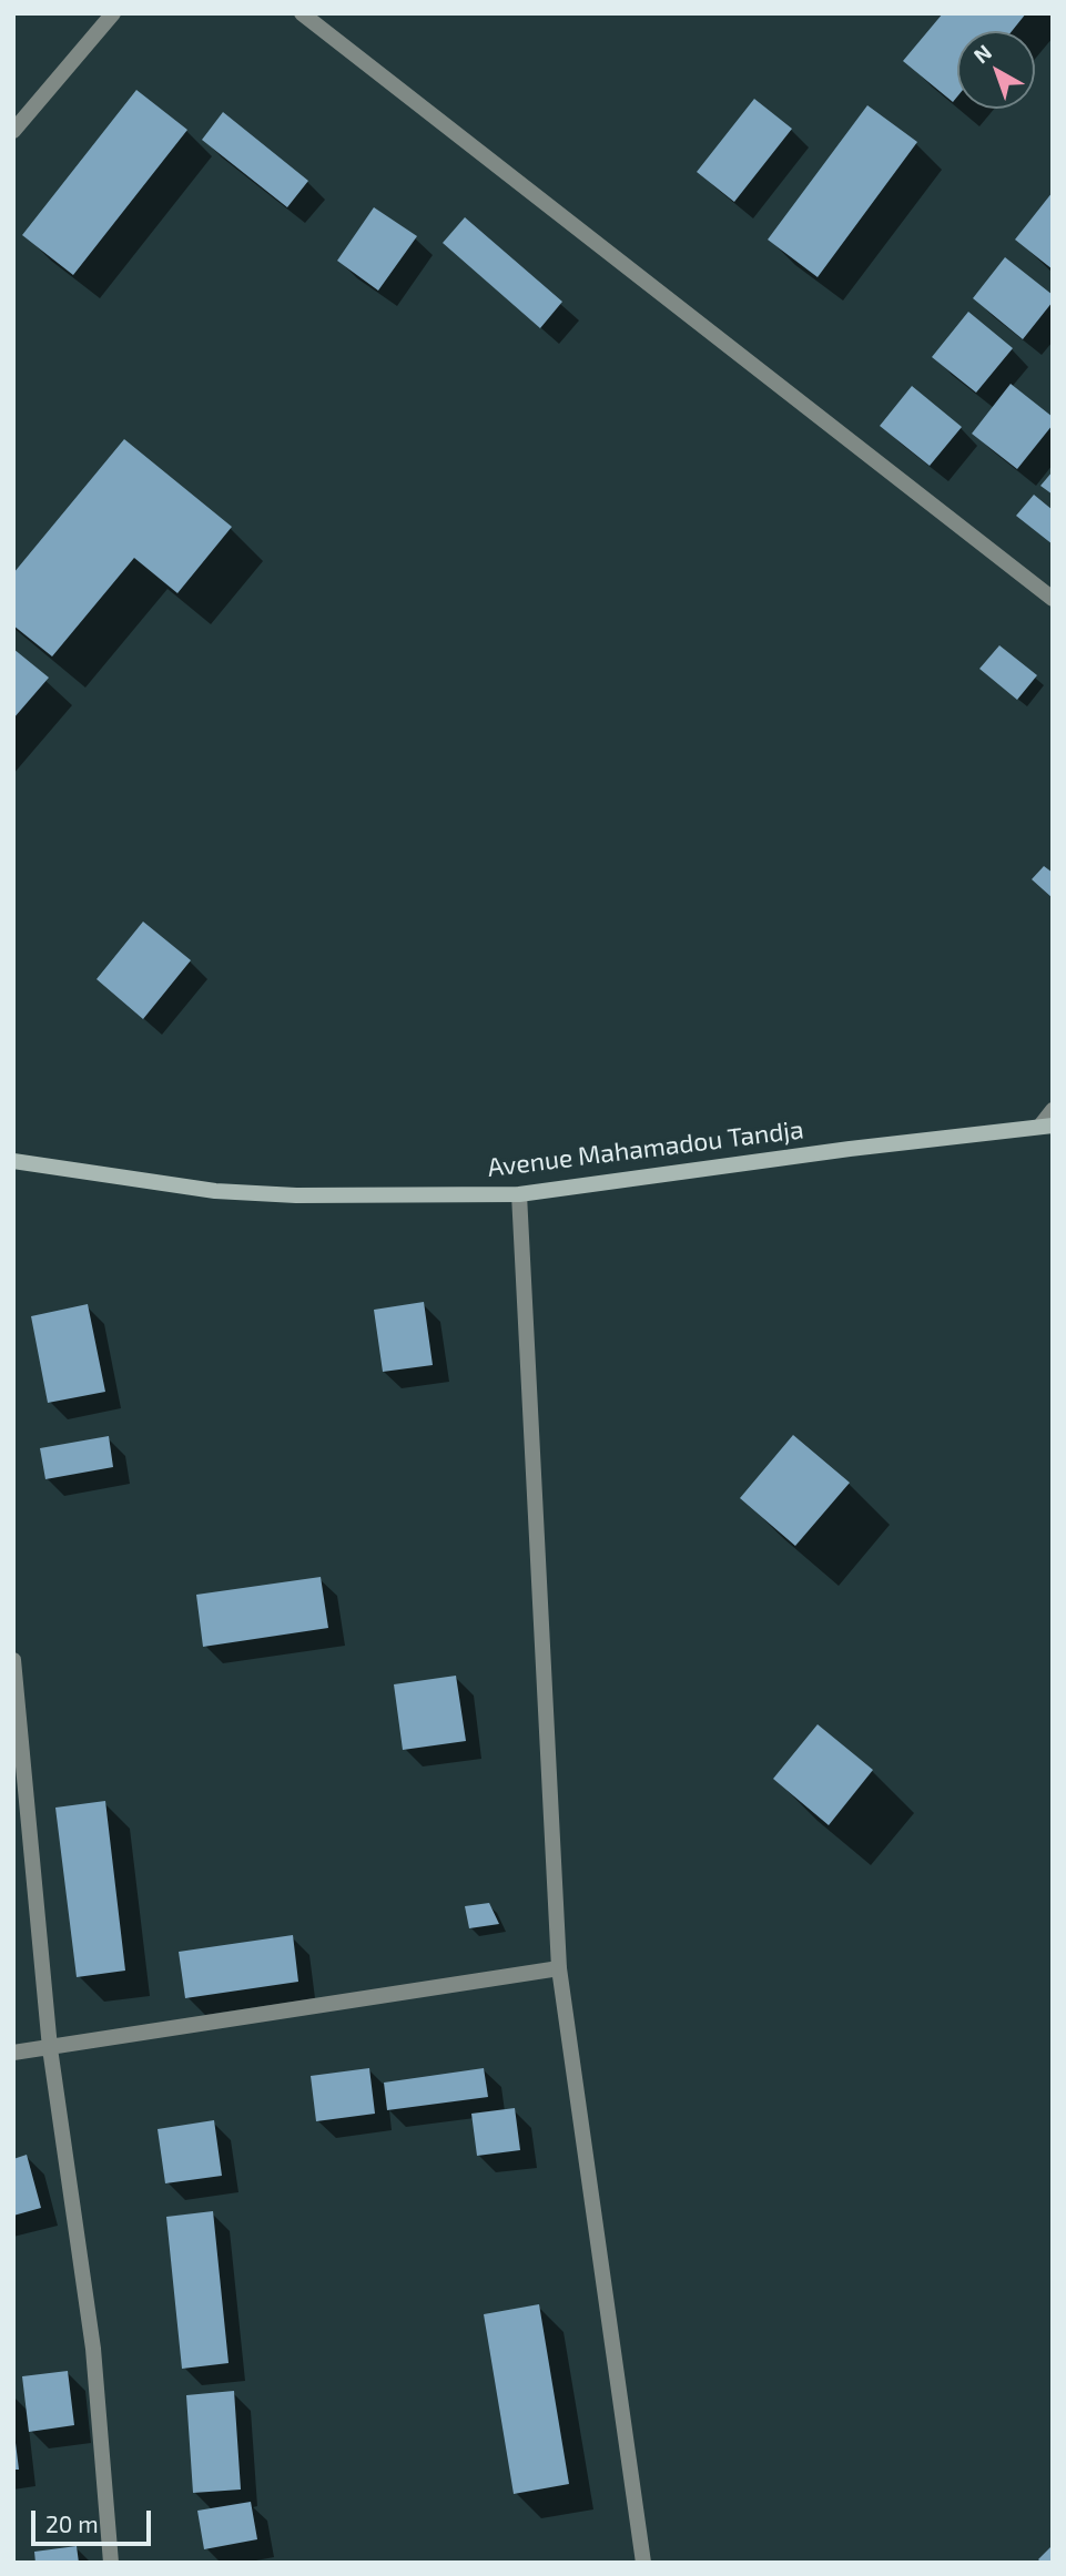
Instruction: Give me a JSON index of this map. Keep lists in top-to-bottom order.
{
  "streets": {
    "main road": ["Avenue Mahamadou Tandja"]
  },
  "scale_bar": "20 m",
  "north": "top left"
}
